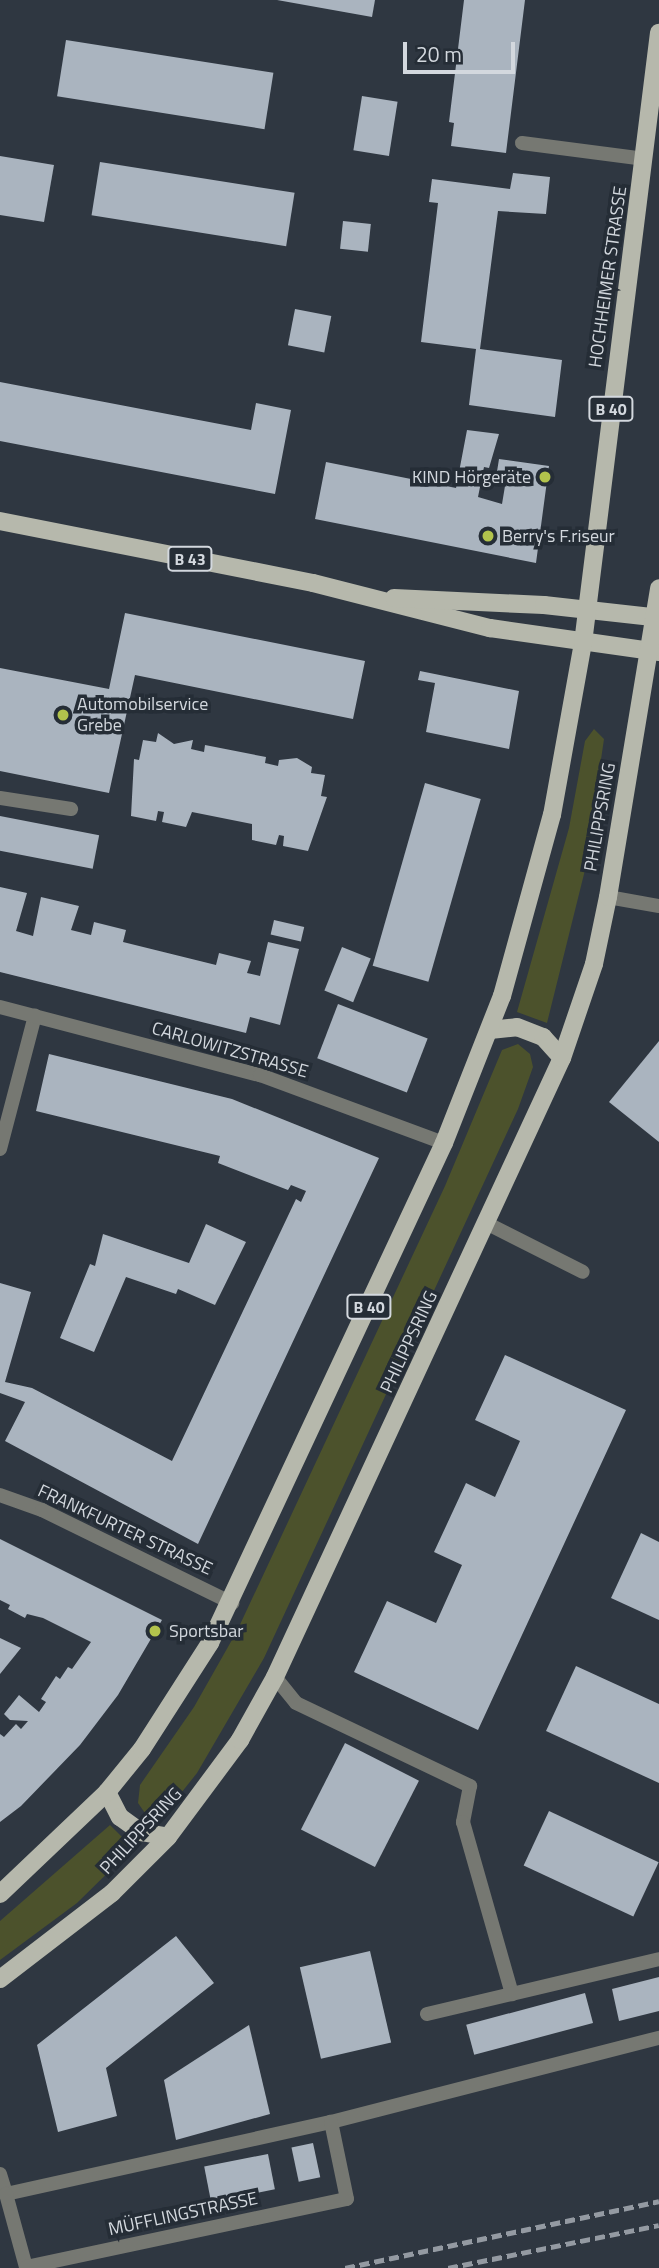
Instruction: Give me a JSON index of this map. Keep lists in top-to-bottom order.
{
  "streets": {
    "main road": [
      "HOCHHEIMER STRASSE",
      "B 40",
      "B 43",
      "PHILIPPSRING"
    ],
    "street": ["CARLOWITZSTRASSE", "FRANKFURTER STRASSE", "MÜFFLINGSTRASSE"]
  },
  "crossings": [
    ["HOCHHEIMER STRASSE", "B 40"],
    ["HOCHHEIMER STRASSE", "B 43"],
    ["B 40", "B 43"],
    ["B 40", "CARLOWITZSTRASSE"],
    ["B 40", "FRANKFURTER STRASSE"],
    ["B 43", "PHILIPPSRING"]
  ],
  "places": [
    "KIND Hörgeräte",
    "Berry's F.riseur",
    "Automobilservice Grebe",
    "Sportsbar"
  ],
  "scale_bar": "20 m"
}
